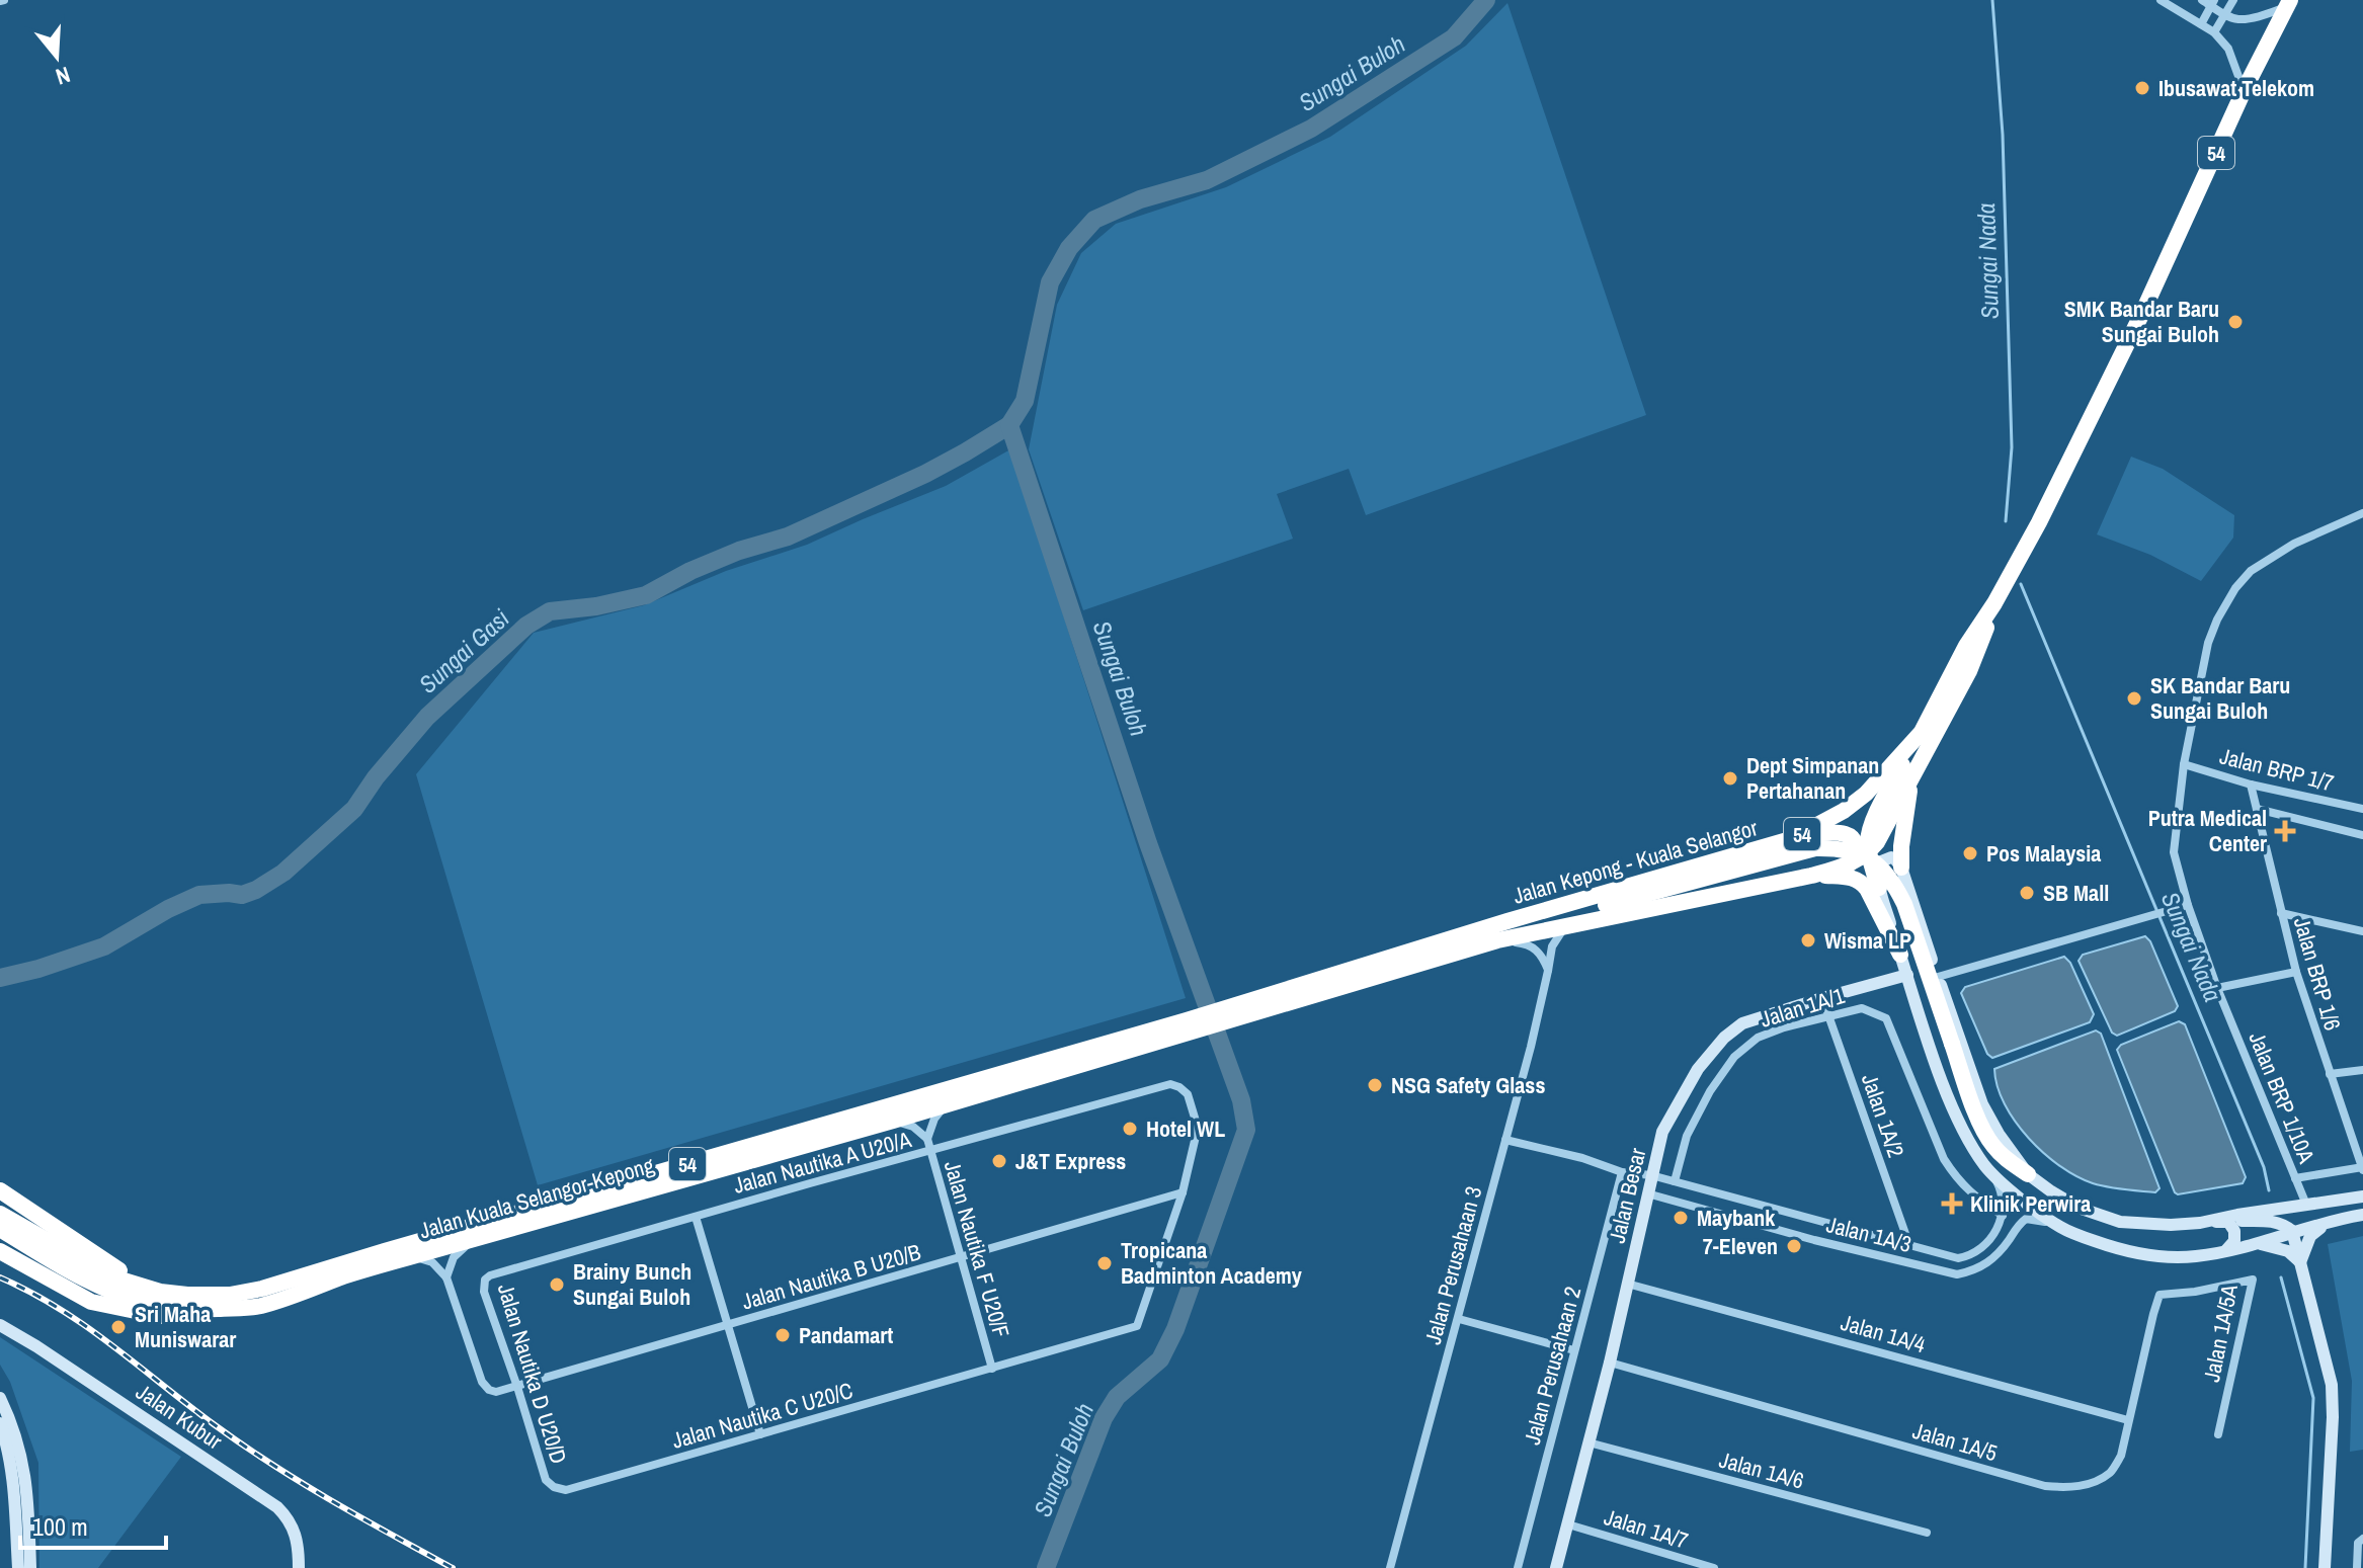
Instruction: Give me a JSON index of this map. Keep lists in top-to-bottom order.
{
  "streets": {
    "highway": ["54", "Jalan Kepong - Kuala Selangor", "Jalan Kuala Selangor-Kepong"],
    "main road": ["Jalan Besar", "Jalan Kubur"],
    "street": [
      "Jalan BRP 1/7",
      "Jalan BRP 1/6",
      "Jalan 1A/1",
      "Jalan BRP 1/10A",
      "Jalan 1A/2",
      "Jalan Nautika A U20/A",
      "Jalan 1A/3",
      "Jalan Nautika F U20/F",
      "Jalan Perusahaan 3",
      "Jalan Nautika B U20/B",
      "Jalan 1A/4",
      "Jalan 1A/5A",
      "Jalan Perusahaan 2",
      "Jalan Nautika D U20/D",
      "Jalan Nautika C U20/C",
      "Jalan 1A/5",
      "Jalan 1A/6",
      "Jalan 1A/7"
    ]
  },
  "crossings": [
    ["54", "Jalan Kepong - Kuala Selangor"],
    ["54", "Jalan Perusahaan 3"],
    ["Jalan BRP 1/7", "Jalan BRP 1/6"],
    ["Jalan BRP 1/7", "Jalan BRP 1/10A"],
    ["Jalan Kepong - Kuala Selangor", "Jalan Kuala Selangor-Kepong"],
    ["Jalan Kepong - Kuala Selangor", "Jalan Perusahaan 3"],
    ["Jalan 1A/1", "Jalan 1A/2"],
    ["Jalan 1A/1", "Jalan 1A/3"],
    ["Jalan 1A/2", "Jalan Besar"],
    ["Jalan 1A/2", "Jalan 1A/3"],
    ["Jalan Nautika A U20/A", "Jalan Nautika F U20/F"],
    ["Jalan Nautika A U20/A", "Jalan Nautika B U20/B"],
    ["Jalan Nautika A U20/A", "Jalan Nautika D U20/D"],
    ["Jalan Nautika A U20/A", "Jalan Nautika C U20/C"],
    ["Jalan Besar", "Jalan 1A/3"],
    ["Jalan Besar", "Jalan 1A/4"],
    ["Jalan Besar", "Jalan 1A/5"],
    ["Jalan Besar", "Jalan 1A/6"],
    ["Jalan Besar", "Jalan 1A/7"],
    ["Jalan Kuala Selangor-Kepong", "Jalan Nautika F U20/F"],
    ["Jalan 1A/3", "Jalan Perusahaan 3"],
    ["Jalan 1A/3", "Jalan Perusahaan 2"],
    ["Jalan Nautika F U20/F", "Jalan Nautika B U20/B"],
    ["Jalan Nautika F U20/F", "Jalan Nautika C U20/C"],
    ["Jalan Nautika B U20/B", "Jalan Nautika D U20/D"],
    ["Jalan Nautika B U20/B", "Jalan Nautika C U20/C"],
    ["Jalan 1A/4", "Jalan 1A/5"],
    ["Jalan 1A/5A", "Jalan 1A/5"],
    ["Jalan Nautika D U20/D", "Jalan Nautika C U20/C"]
  ],
  "water": ["Sungai Buloh", "Sungai Nada", "Sungai Gasi"],
  "places": {
    "other": [
      "Ibusawat Telekom",
      "SMK Bandar Baru Sungai Buloh",
      "SK Bandar Baru Sungai Buloh",
      "Dept Simpanan Pertahanan",
      "Pos Malaysia",
      "SB Mall",
      "Wisma LP",
      "NSG Safety Glass",
      "Hotel WL",
      "J&T Express",
      "Maybank",
      "7-Eleven",
      "Tropicana Badminton Academy",
      "Brainy Bunch Sungai Buloh",
      "Sri Maha Muniswarar",
      "Pandamart"
    ],
    "health": ["Putra Medical Center", "Klinik Perwira"]
  },
  "scale_bar": "100 m",
  "north": "bottom"
}
